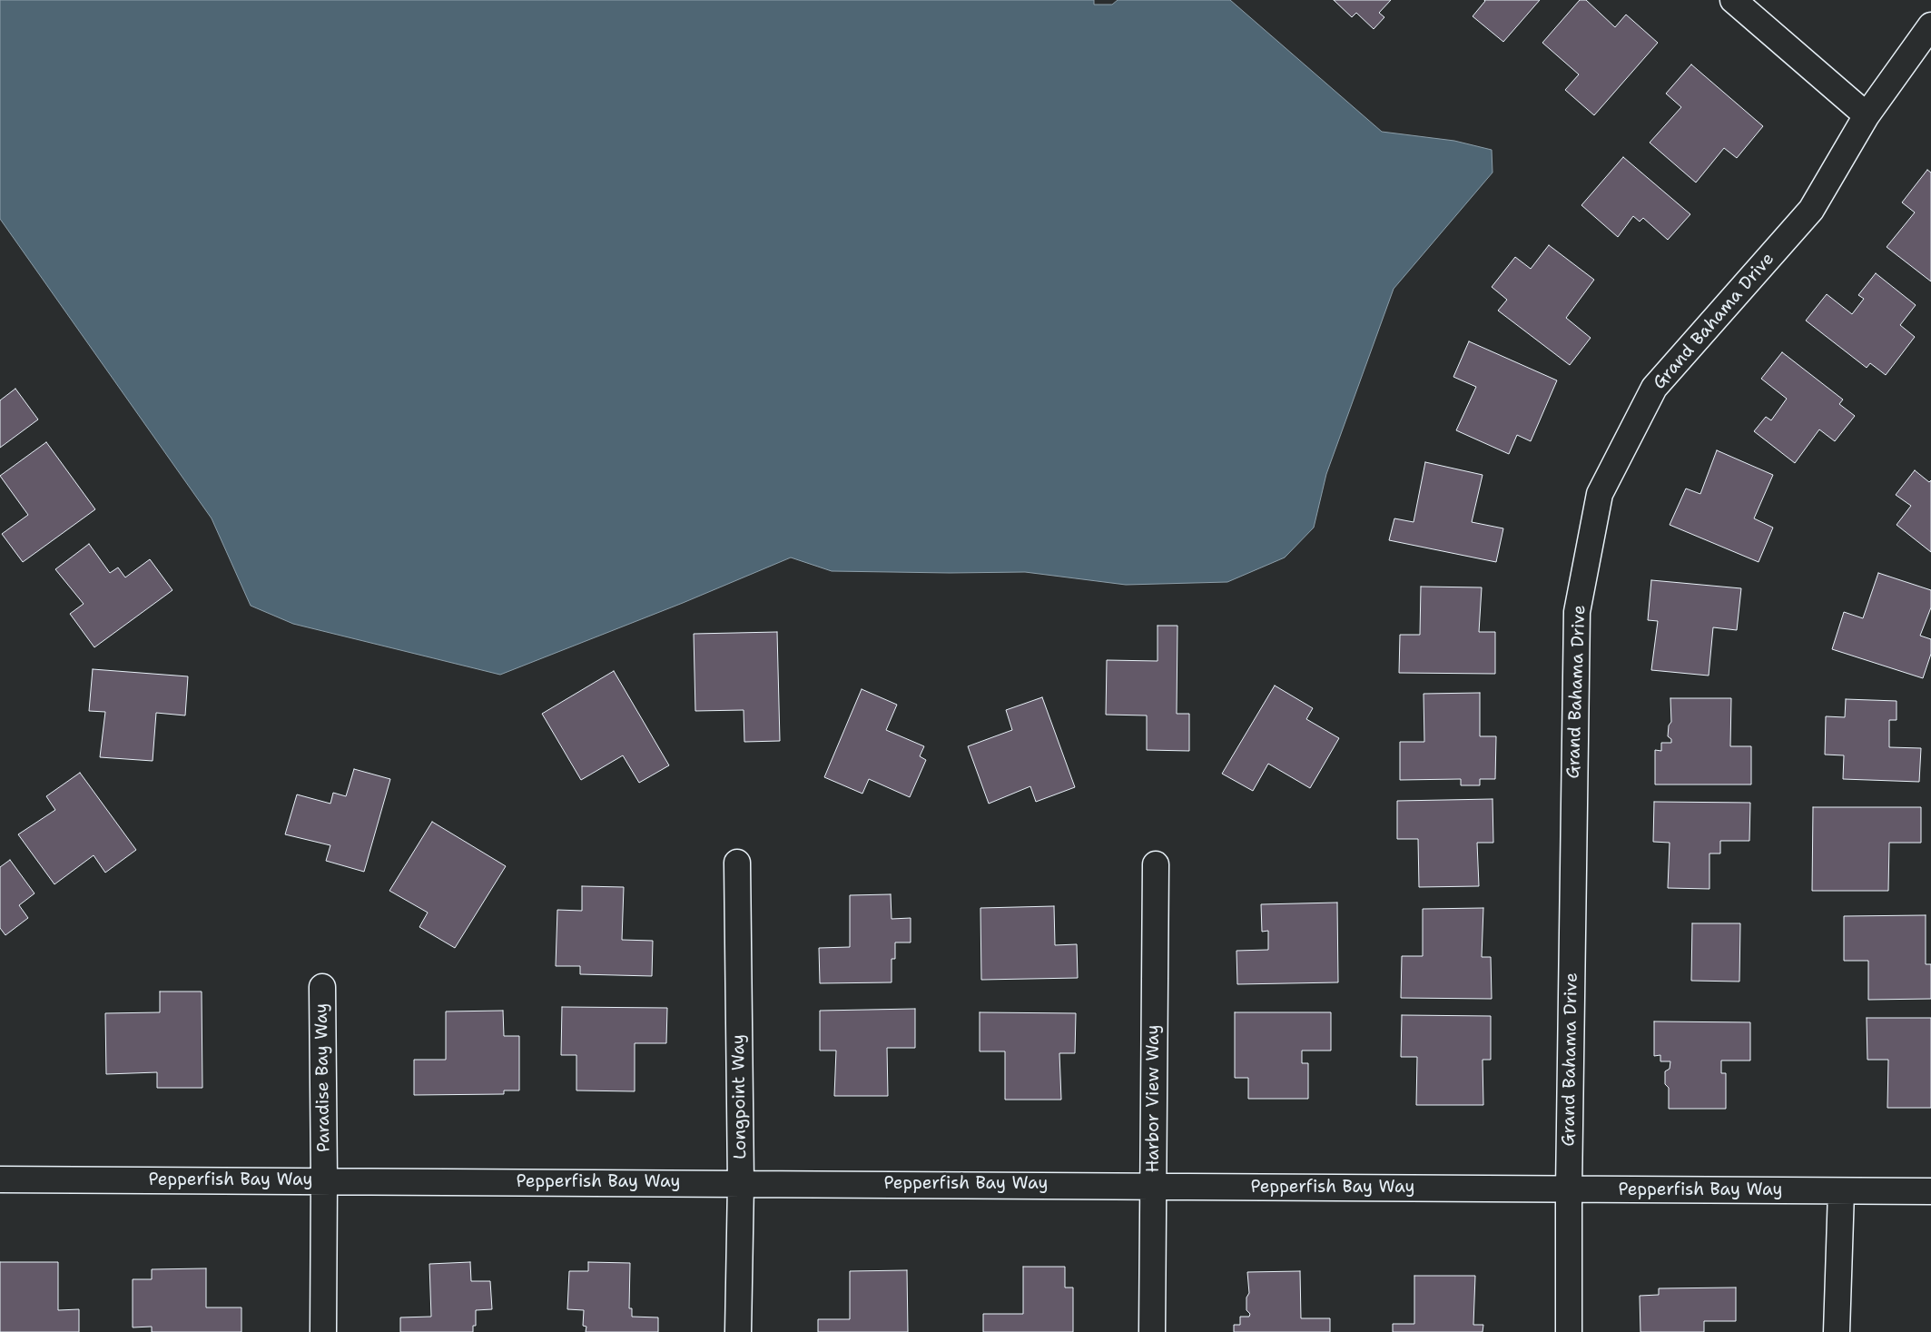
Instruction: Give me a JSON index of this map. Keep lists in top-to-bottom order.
{
  "streets": {
    "street": [
      "Grand Bahama Drive",
      "Paradise Bay Way",
      "Longpoint Way",
      "Harbor View Way",
      "Pepperfish Bay Way"
    ]
  },
  "crossings": [
    ["Grand Bahama Drive", "Pepperfish Bay Way"],
    ["Paradise Bay Way", "Pepperfish Bay Way"],
    ["Longpoint Way", "Pepperfish Bay Way"],
    ["Harbor View Way", "Pepperfish Bay Way"]
  ]
}
